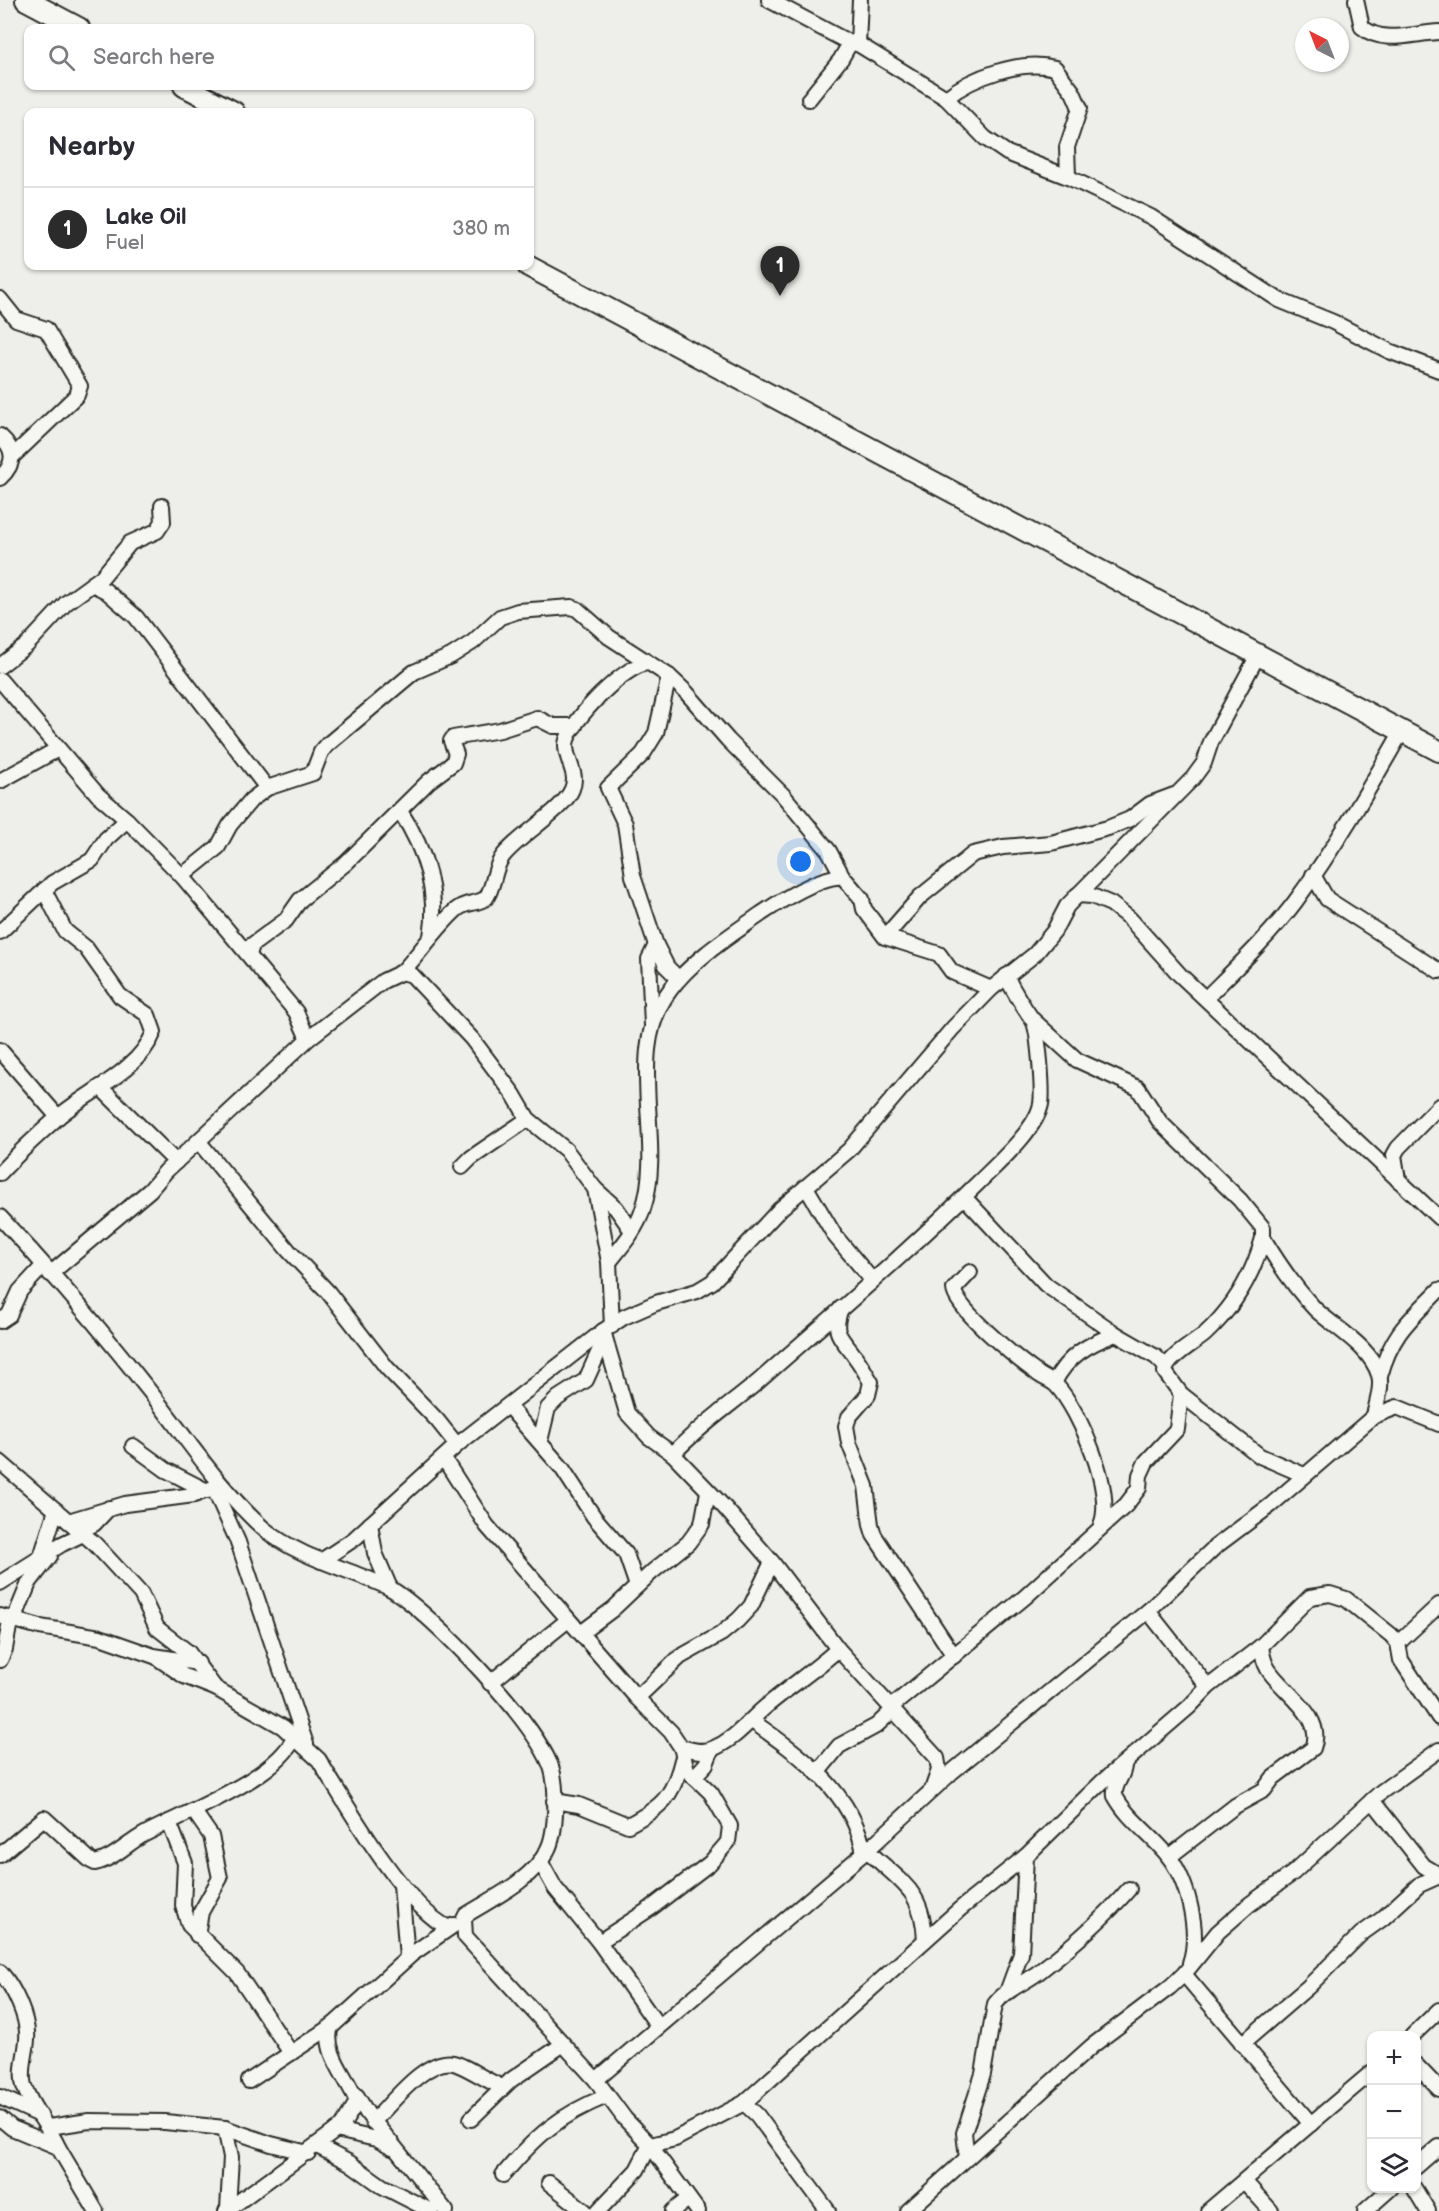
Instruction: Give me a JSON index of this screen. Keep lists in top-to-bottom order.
{
  "north": "top left",
  "page": {
    "search": "Search here",
    "heading": "Nearby",
    "list": [
      {
        "mark": "1",
        "name": "Lake Oil",
        "note": "Fuel",
        "value": "380 m"
      }
    ],
    "pins": "1",
    "map_buttons": ["+", "−"]
  }
}
